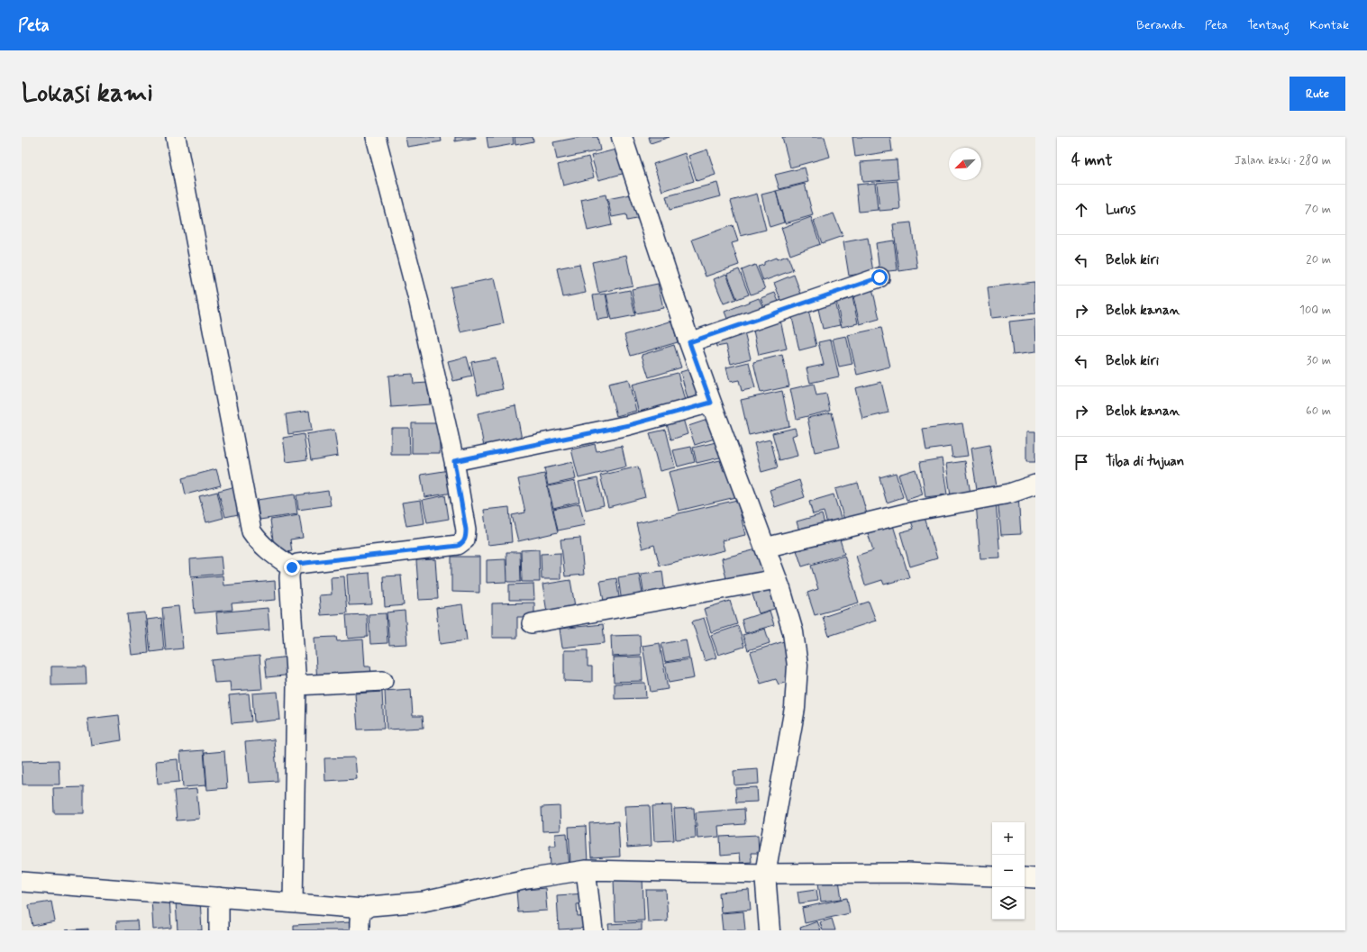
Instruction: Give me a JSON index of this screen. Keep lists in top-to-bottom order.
{
  "north": "bottom left",
  "page": {
    "header": "Peta",
    "nav": [
      "Beranda",
      "Peta",
      "Tentang",
      "Kontak"
    ],
    "buttons": "Rute",
    "title": "Lokasi kami",
    "heading": ["4 mnt", "Jalan kaki · 280 m"],
    "list": [
      ["Lurus", "70 m"],
      ["Belok kiri", "20 m"],
      ["Belok kanan", "100 m"],
      ["Belok kiri", "30 m"],
      ["Belok kanan", "60 m"],
      "Tiba di tujuan"
    ],
    "map_buttons": ["+", "−"]
  }
}
